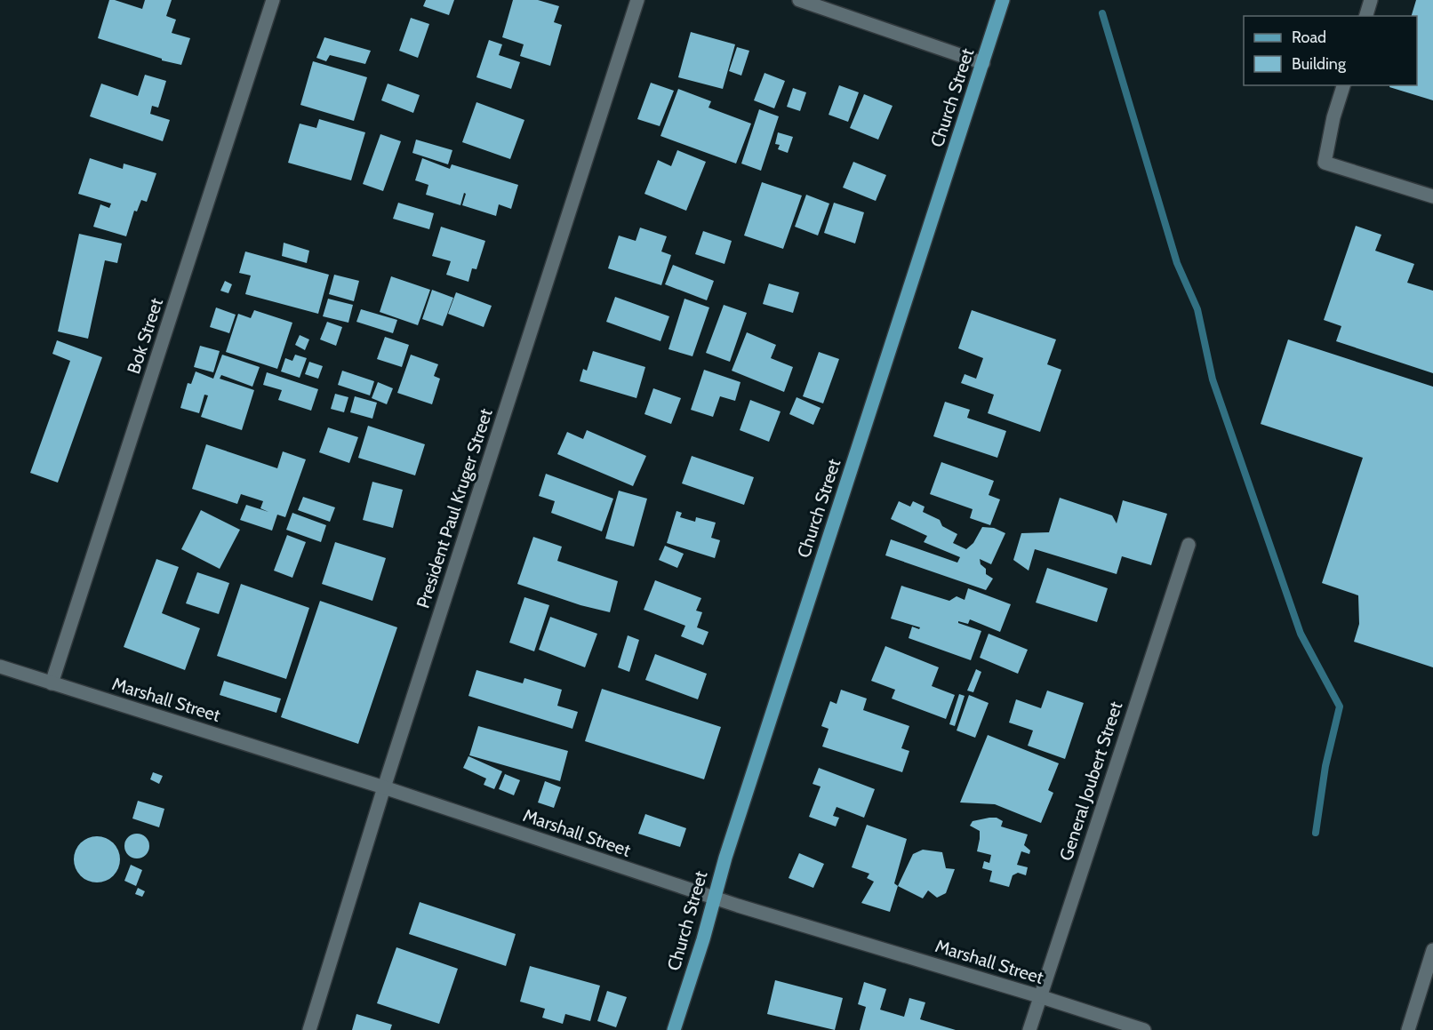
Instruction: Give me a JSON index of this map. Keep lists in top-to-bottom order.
{
  "streets": {
    "main road": ["Church Street"],
    "street": [
      "Bok Street",
      "President Paul Kruger Street",
      "Marshall Street",
      "General Joubert Street"
    ]
  },
  "crossings": [
    ["Church Street", "Marshall Street"],
    ["Bok Street", "Marshall Street"],
    ["President Paul Kruger Street", "Marshall Street"],
    ["Marshall Street", "General Joubert Street"]
  ],
  "legend": ["Road", "Building"]
}
